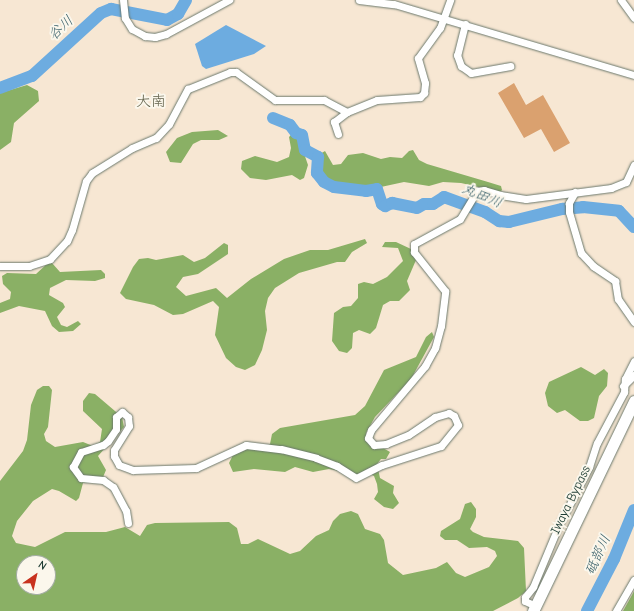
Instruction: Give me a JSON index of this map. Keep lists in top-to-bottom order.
{
  "streets": {
    "highway": ["Iwaya Bypass"]
  },
  "districts": ["大南"],
  "water": ["谷川", "丸田川", "砥部川"],
  "north": "top right"
}
